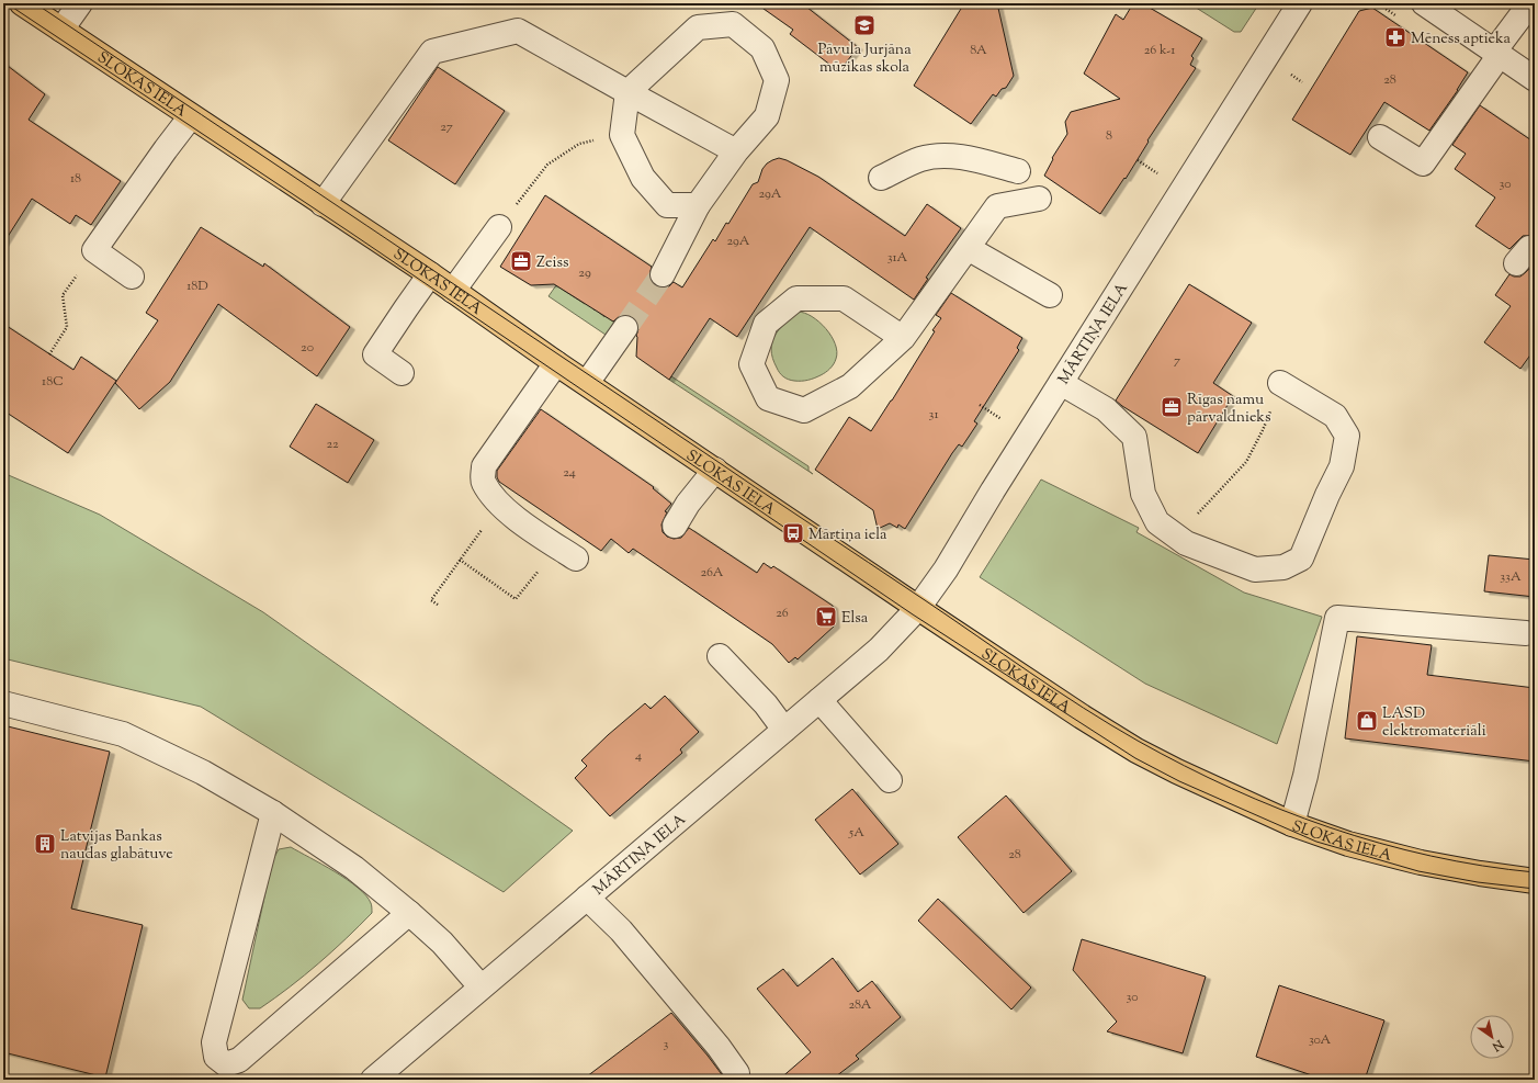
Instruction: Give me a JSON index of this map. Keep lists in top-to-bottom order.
{
  "streets": {
    "main road": ["SLOKAS IELA"],
    "street": ["MĀRTIŅA IELA"]
  },
  "crossings": [
    ["SLOKAS IELA", "MĀRTIŅA IELA"]
  ],
  "places": {
    "school or university": ["Pāvula Jurjāna mūzikas skola"],
    "pharmacy": ["Mēness aptieka"],
    "office": ["Zeiss", "Rīgas namu pārvaldnieks"],
    "bus stop": ["Mārtiņa iela"],
    "supermarket": ["Elsa"],
    "shop": ["LASD elektromateriāli"],
    "building": ["Latvijas Bankas naudas glabātuve"]
  },
  "house_numbers": [
    "8A",
    "26 k-1",
    "28",
    "27",
    "8",
    "18",
    "30",
    "29A",
    "29A",
    "31A",
    "29",
    "18D",
    "20",
    "7",
    "18C",
    "31",
    "22",
    "24",
    "26A",
    "33A",
    "26",
    "4",
    "5A",
    "28",
    "30",
    "28A",
    "30A",
    "3"
  ],
  "north": "bottom right"
}
